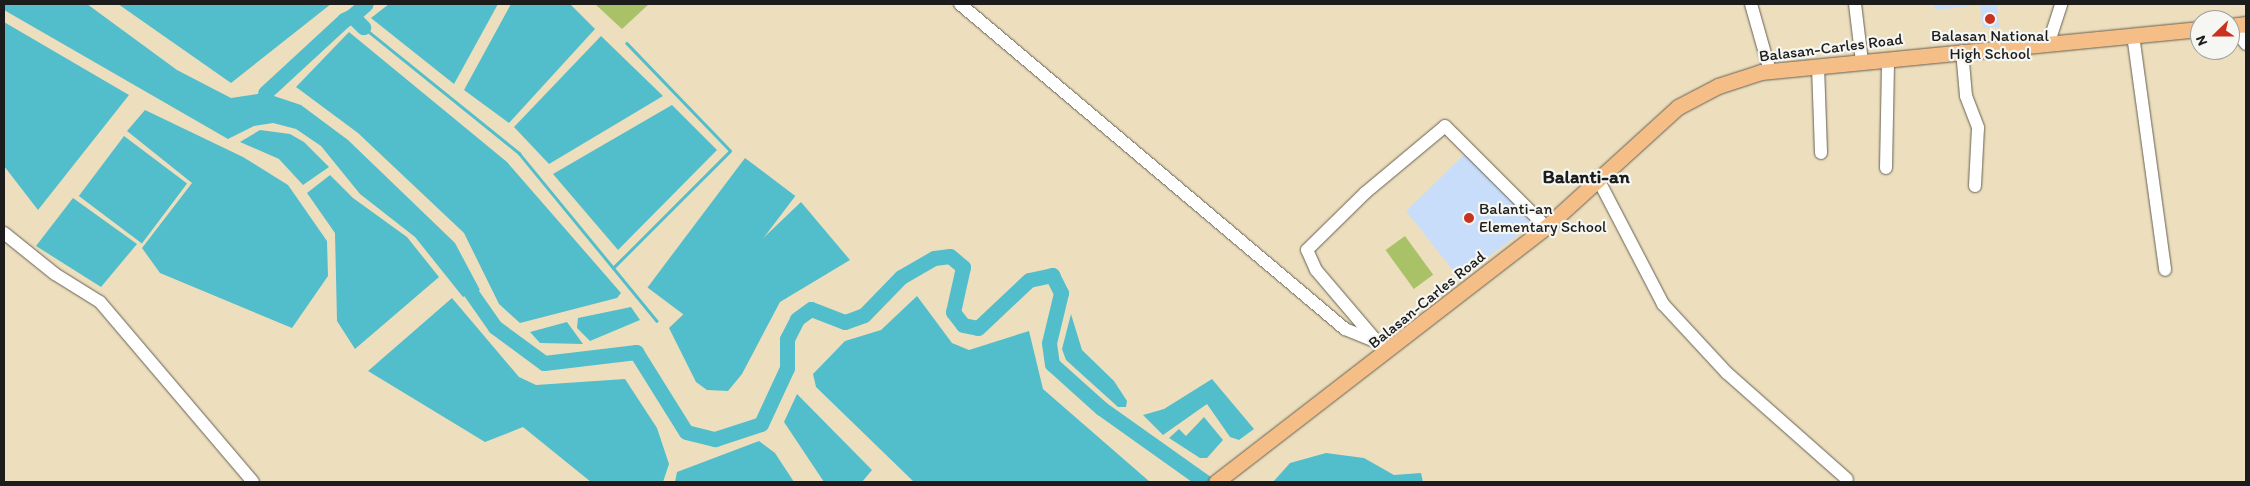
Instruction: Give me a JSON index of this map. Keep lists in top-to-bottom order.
{
  "streets": {
    "main road": ["Balasan-Carles Road"]
  },
  "districts": ["Balanti-an"],
  "places": ["Balasan National High School", "Balanti-an Elementary School"],
  "north": "left"
}
